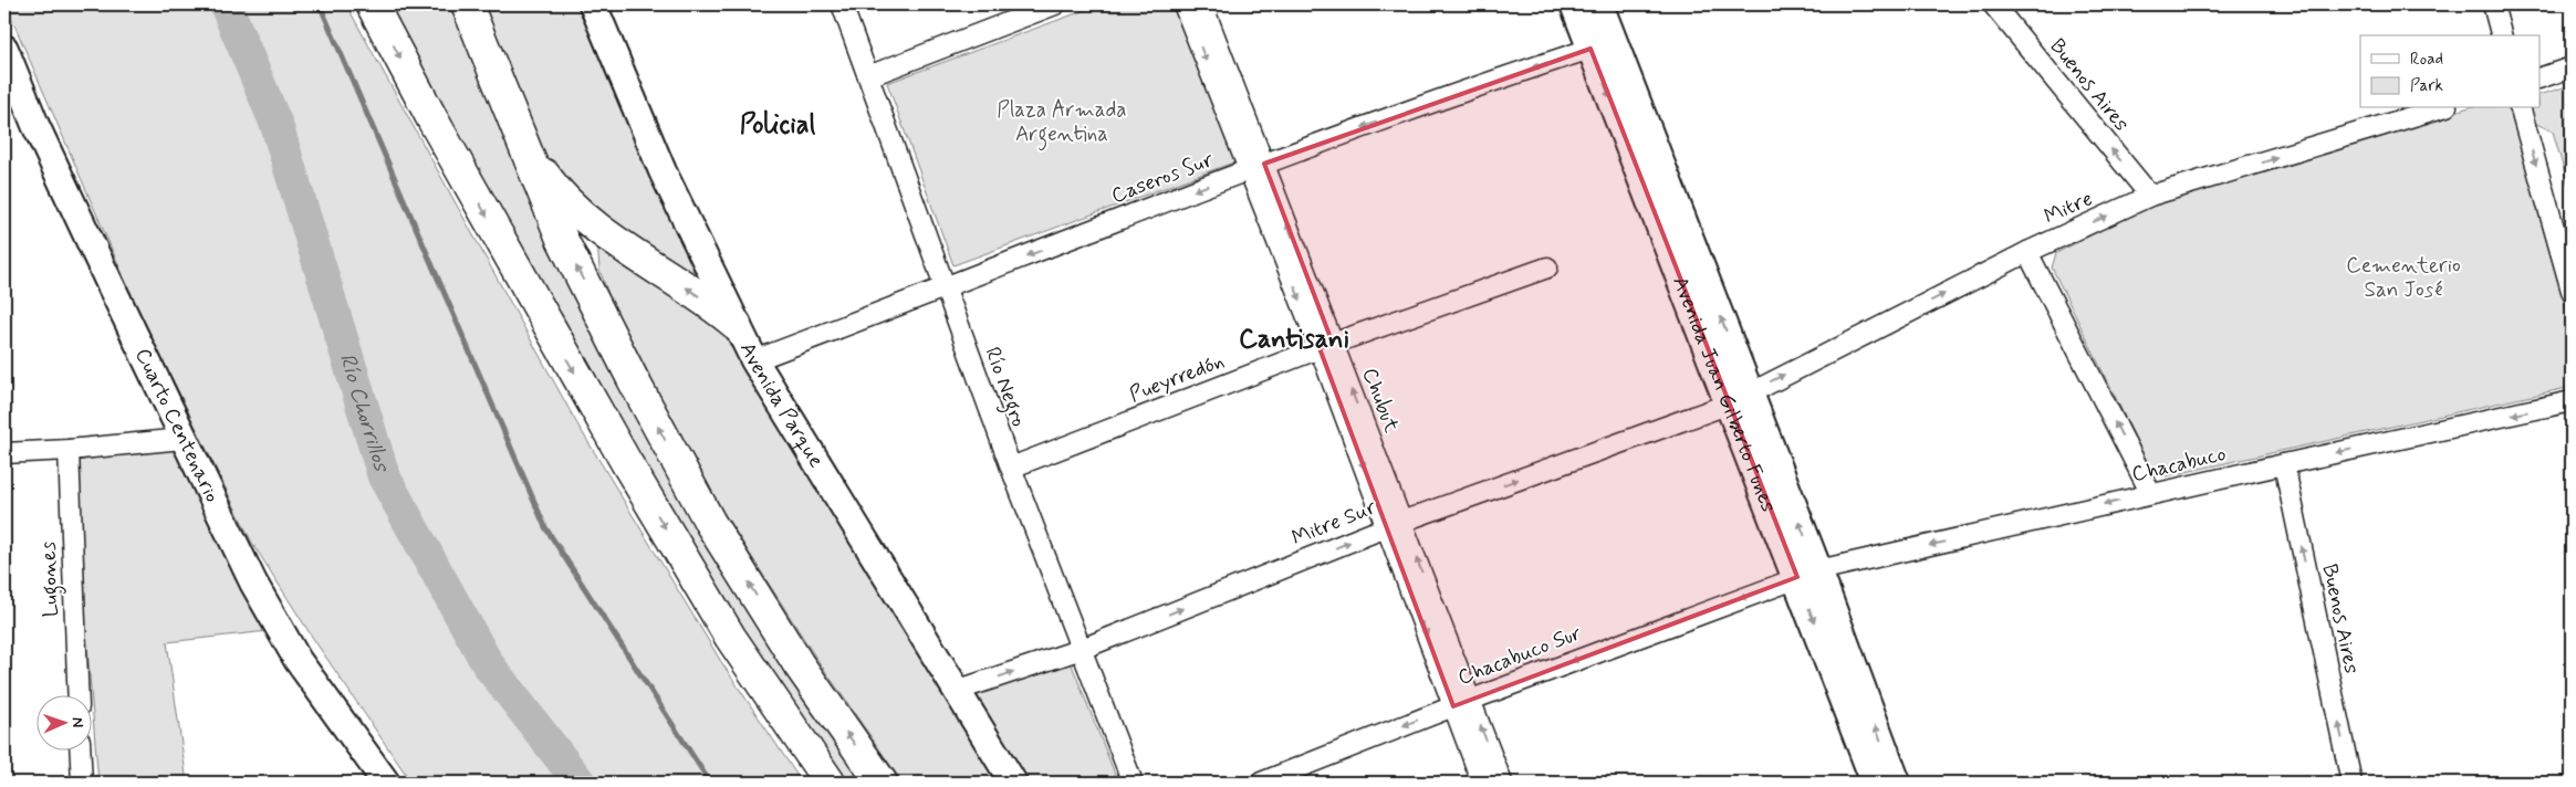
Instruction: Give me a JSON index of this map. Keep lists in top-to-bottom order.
{
  "streets": {
    "main road": ["Avenida Juan Gilberto Funes", "Avenida Parque", "Cuarto Centenario"],
    "street": [
      "Buenos Aires",
      "Caseros Sur",
      "Mitre",
      "Pueyrredón",
      "Río Negro",
      "Chubut",
      "Chacabuco",
      "Mitre Sur",
      "Lugones",
      "Chacabuco Sur"
    ]
  },
  "crossings": [
    ["Buenos Aires", "Mitre"],
    ["Buenos Aires", "Chacabuco"],
    ["Caseros Sur", "Río Negro"],
    ["Caseros Sur", "Avenida Juan Gilberto Funes"],
    ["Caseros Sur", "Chubut"],
    ["Caseros Sur", "Avenida Parque"],
    ["Mitre", "Avenida Juan Gilberto Funes"],
    ["Mitre", "Mitre Sur"],
    ["Pueyrredón", "Río Negro"],
    ["Pueyrredón", "Chubut"],
    ["Río Negro", "Mitre Sur"],
    ["Avenida Juan Gilberto Funes", "Chacabuco"],
    ["Avenida Juan Gilberto Funes", "Mitre Sur"],
    ["Avenida Juan Gilberto Funes", "Chacabuco Sur"],
    ["Chubut", "Mitre Sur"],
    ["Chubut", "Chacabuco Sur"],
    ["Avenida Parque", "Mitre Sur"],
    ["Chacabuco", "Chacabuco Sur"]
  ],
  "one_way": [
    "Buenos Aires",
    "Caseros Sur",
    "Mitre",
    "Chacabuco",
    "Mitre Sur",
    "Chacabuco Sur"
  ],
  "districts": ["Policial", "Cantisani"],
  "water": ["Río Chorrillos"],
  "parks": ["Plaza Armada Argentina", "Cementerio San José"],
  "legend": ["Road", "Park"],
  "north": "right"
}
